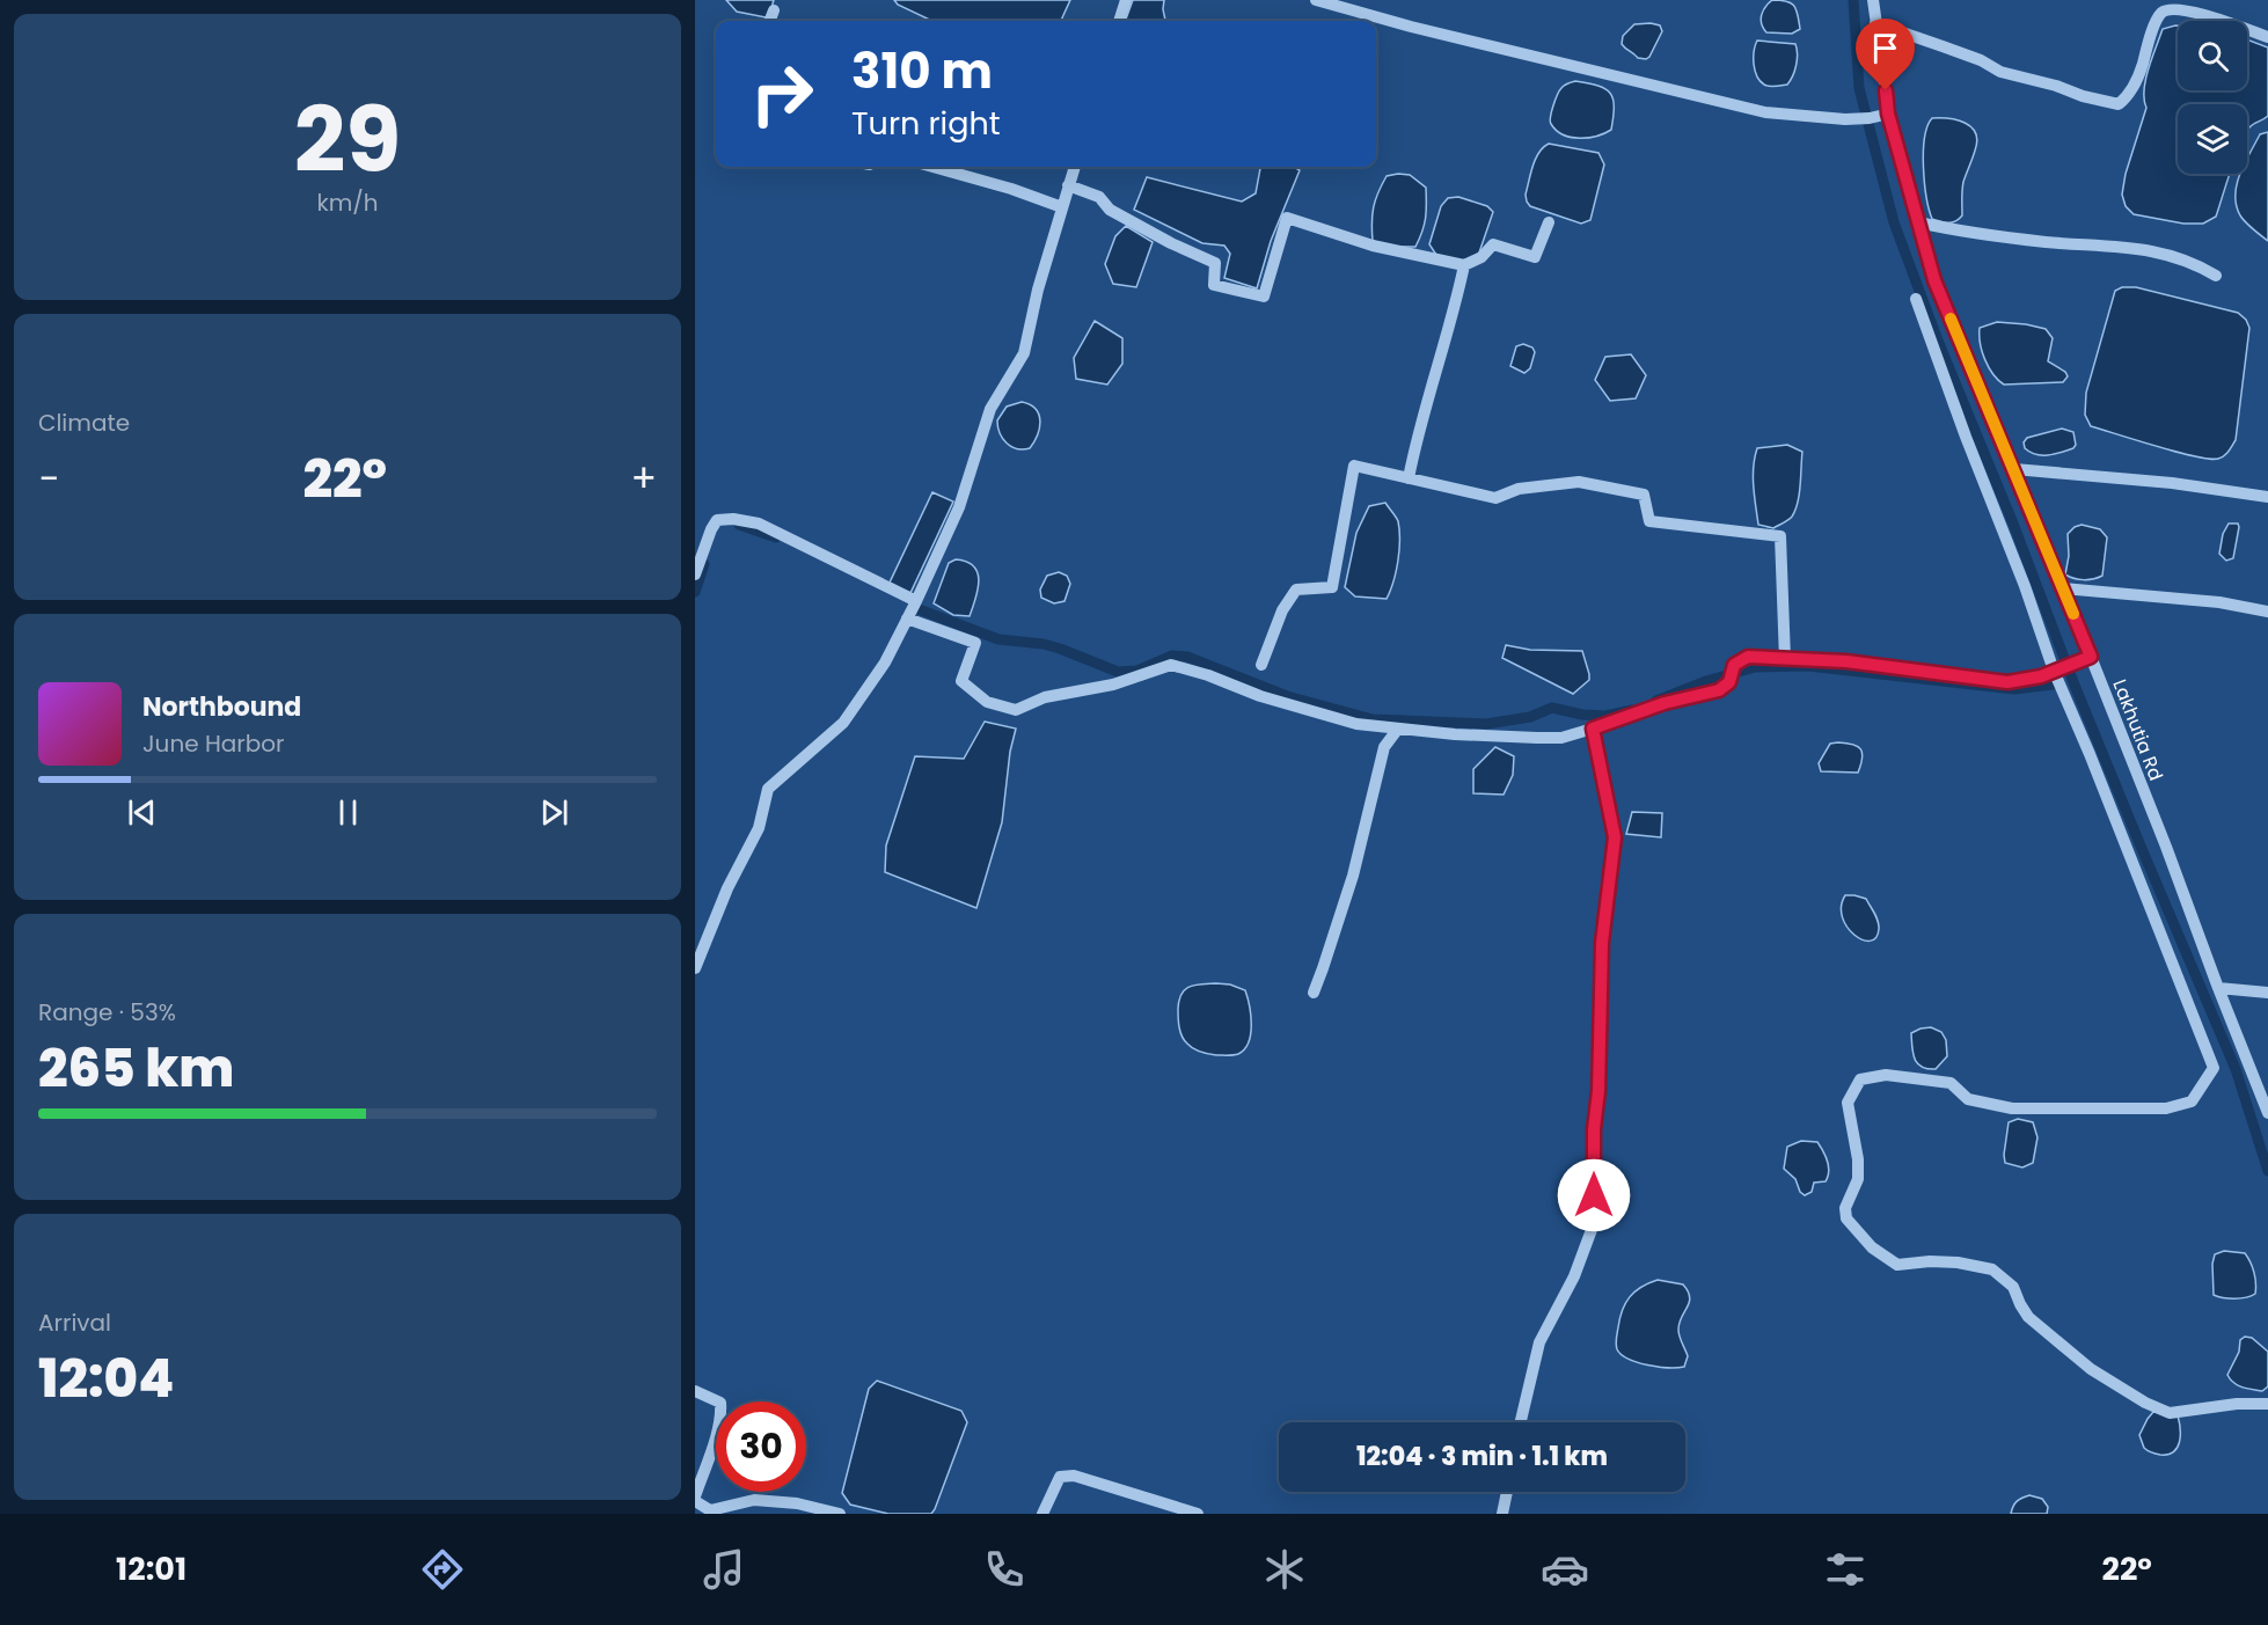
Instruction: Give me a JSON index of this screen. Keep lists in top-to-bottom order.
{
  "streets": {
    "street": ["Lakhutia Rd"]
  },
  "page": {
    "tile": [
      ["29", "km/h"],
      "Climate",
      ["Range · 53%", "265 km"],
      ["Arrival", "12:04"]
    ],
    "turn": ["310 m", "Turn right"],
    "heat": ["−", "22°", "+"],
    "song": ["Northbound", "June Harbor"],
    "limit": "30",
    "trip": "12:04 · 3 min · 1.1 km",
    "tabs": ["12:01", "22°"]
  }
}
